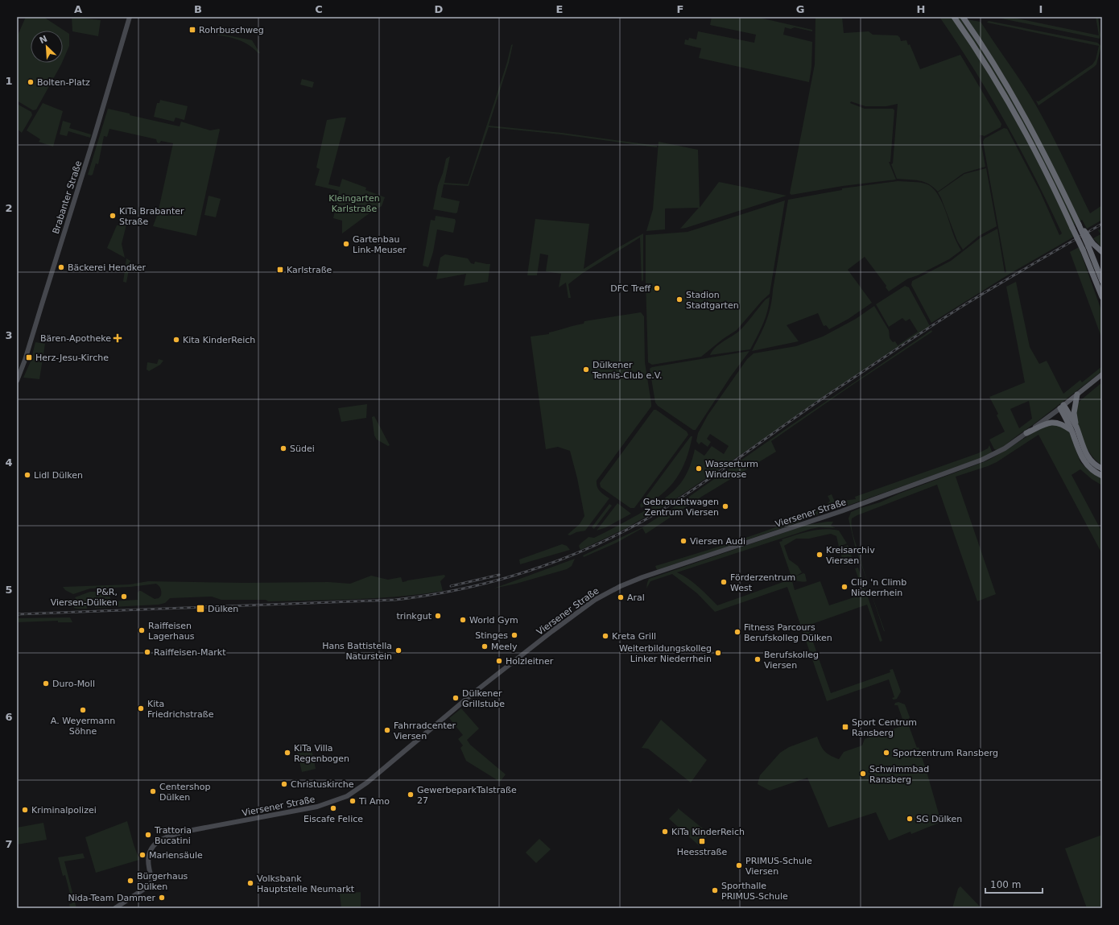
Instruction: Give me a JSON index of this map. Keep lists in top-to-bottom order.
{
  "streets": {
    "main road": ["Brabanter Straße", "Viersener Straße"]
  },
  "parks": ["Kleingarten Karlstraße"],
  "places": {
    "transit": [
      "Rohrbuschweg",
      "Karlstraße",
      "Herz-Jesu-Kirche",
      "Dülken",
      "Sport Centrum Ransberg",
      "Heesstraße"
    ],
    "other": [
      "Bolten-Platz",
      "KiTa Brabanter Straße",
      "Gartenbau Link-Meuser",
      "Bäckerei Hendker",
      "DFC Treff",
      "Stadion Stadtgarten",
      "Kita KinderReich",
      "Dülkener Tennis-Club e.V.",
      "Südei",
      "Wasserturm Windrose",
      "Lidl Dülken",
      "Gebrauchtwagen Zentrum Viersen",
      "Viersen Audi",
      "Kreisarchiv Viersen",
      "Förderzentrum West",
      "Clip 'n Climb Niederrhein",
      "P&R, Viersen-Dülken",
      "Aral",
      "trinkgut",
      "World Gym",
      "Raiffeisen Lagerhaus",
      "Fitness Parcours Berufskolleg Dülken",
      "Stinges",
      "Kreta Grill",
      "Meely",
      "Hans Battistella Naturstein",
      "Raiffeisen-Markt",
      "Weiterbildungskolleg Linker Niederrhein",
      "Berufskolleg Viersen",
      "Holzleitner",
      "Duro-Moll",
      "Dülkener Grillstube",
      "Kita Friedrichstraße",
      "A. Weyermann Söhne",
      "Fahrradcenter Viersen",
      "KiTa Villa Regenbogen",
      "Sportzentrum Ransberg",
      "Schwimmbad Ransberg",
      "Christuskirche",
      "Centershop Dülken",
      "GewerbeparkTalstraße 27",
      "Ti Amo",
      "Eiscafe Felice",
      "Kriminalpolizei",
      "SG Dülken",
      "KiTa KinderReich",
      "Trattoria Bucatini",
      "Mariensäule",
      "PRIMUS-Schule Viersen",
      "Bürgerhaus Dülken",
      "Volksbank Hauptstelle Neumarkt",
      "Sporthalle PRIMUS-Schule",
      "Nida-Team Dammer"
    ],
    "health": ["Bären-Apotheke"]
  },
  "scale_bar": "100 m",
  "north": "top left",
  "grid": {
    "columns": [
      "A",
      "B",
      "C",
      "D",
      "E",
      "F",
      "G",
      "H",
      "I"
    ],
    "rows": [
      "1",
      "2",
      "3",
      "4",
      "5",
      "6",
      "7"
    ]
  }
}
